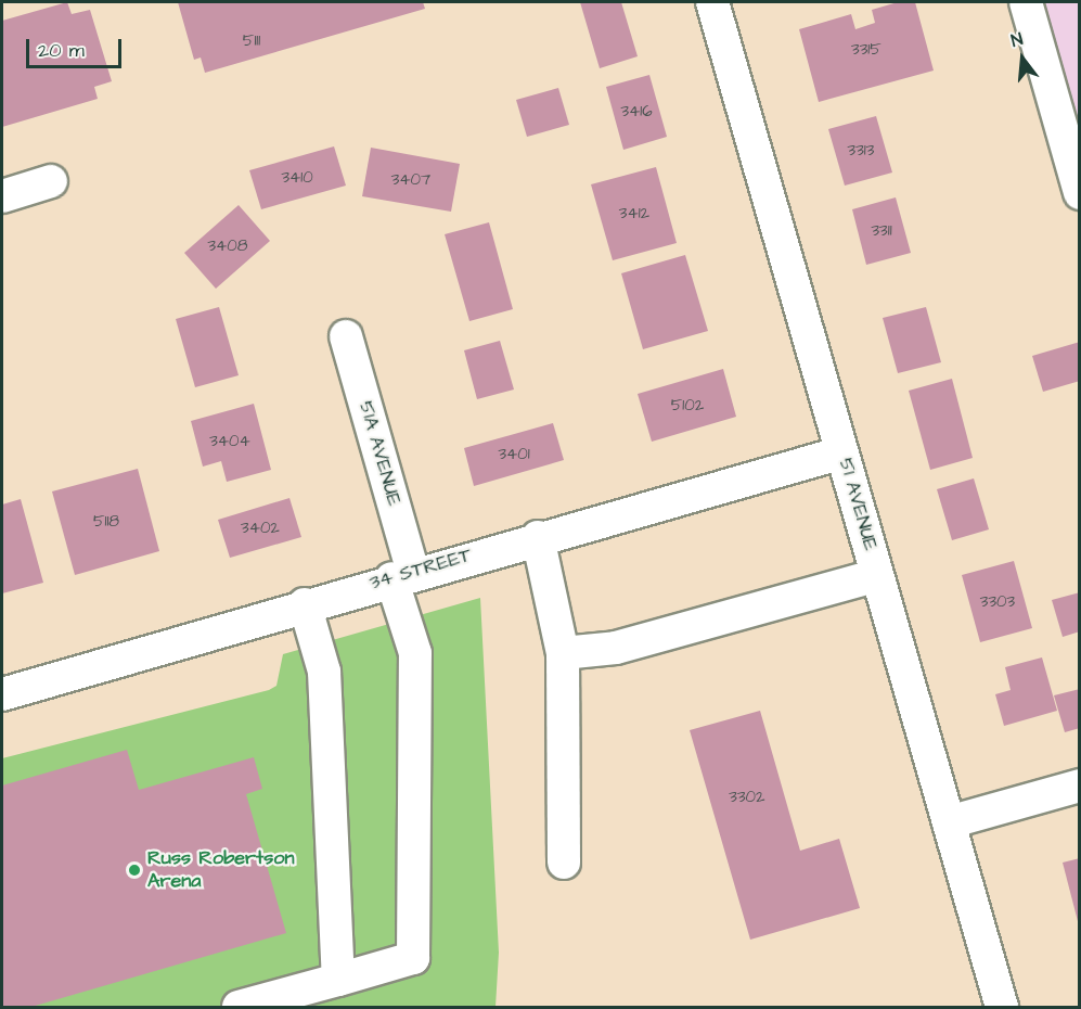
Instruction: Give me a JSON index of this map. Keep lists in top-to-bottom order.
{
  "streets": {
    "street": ["51A AVENUE", "51 AVENUE", "34 STREET"]
  },
  "crossings": [
    ["51A AVENUE", "34 STREET"],
    ["51 AVENUE", "34 STREET"]
  ],
  "places": ["Russ Robertson Arena"],
  "house_numbers": [
    "5111",
    "3315",
    "3416",
    "3313",
    "3410",
    "3407",
    "3412",
    "3311",
    "3408",
    "5102",
    "3404",
    "3401",
    "5118",
    "3402",
    "3303",
    "3302"
  ],
  "scale_bar": "20 m",
  "north": "top"
}
